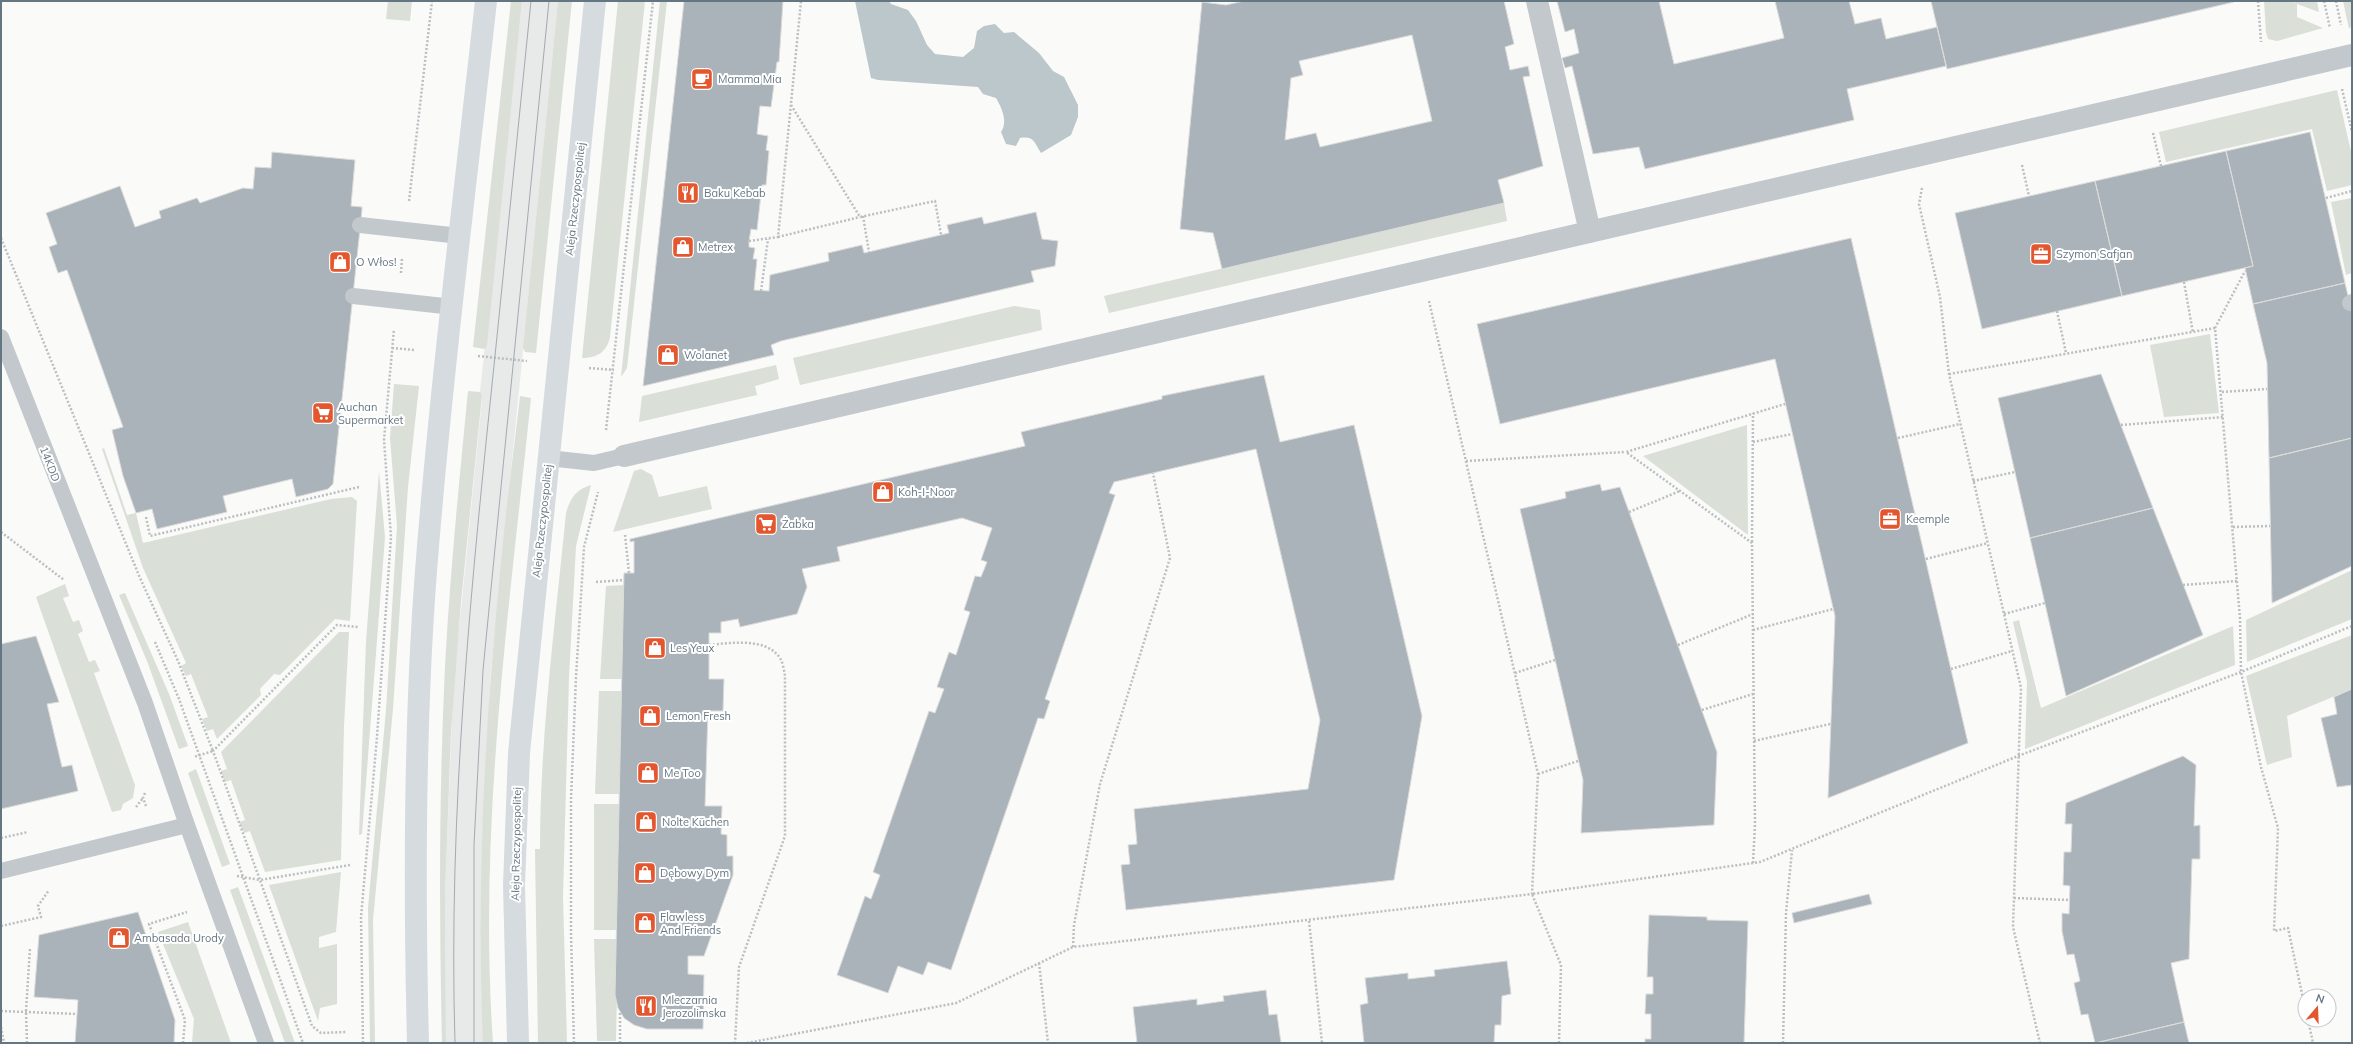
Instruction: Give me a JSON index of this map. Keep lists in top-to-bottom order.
{
  "streets": {
    "street": ["Aleja Rzeczypospolitej"],
    "lane": ["14KDD"]
  },
  "places": {
    "cafe": ["Mamma Mia"],
    "restaurant": ["Baku Kebab", "Mleczarnia Jerozolimska"],
    "shop": [
      "Metrex",
      "O Włos!",
      "Wolanet",
      "Koh-I-Noor",
      "Les Yeux",
      "Lemon Fresh",
      "Me Too",
      "Nolte Küchen",
      "Dębowy Dym",
      "Flawless And Friends",
      "Ambasada Urody"
    ],
    "office": ["Szymon Safjan", "Keemple"],
    "supermarket": ["Auchan Supermarket", "Żabka"]
  },
  "north": "top"
}
